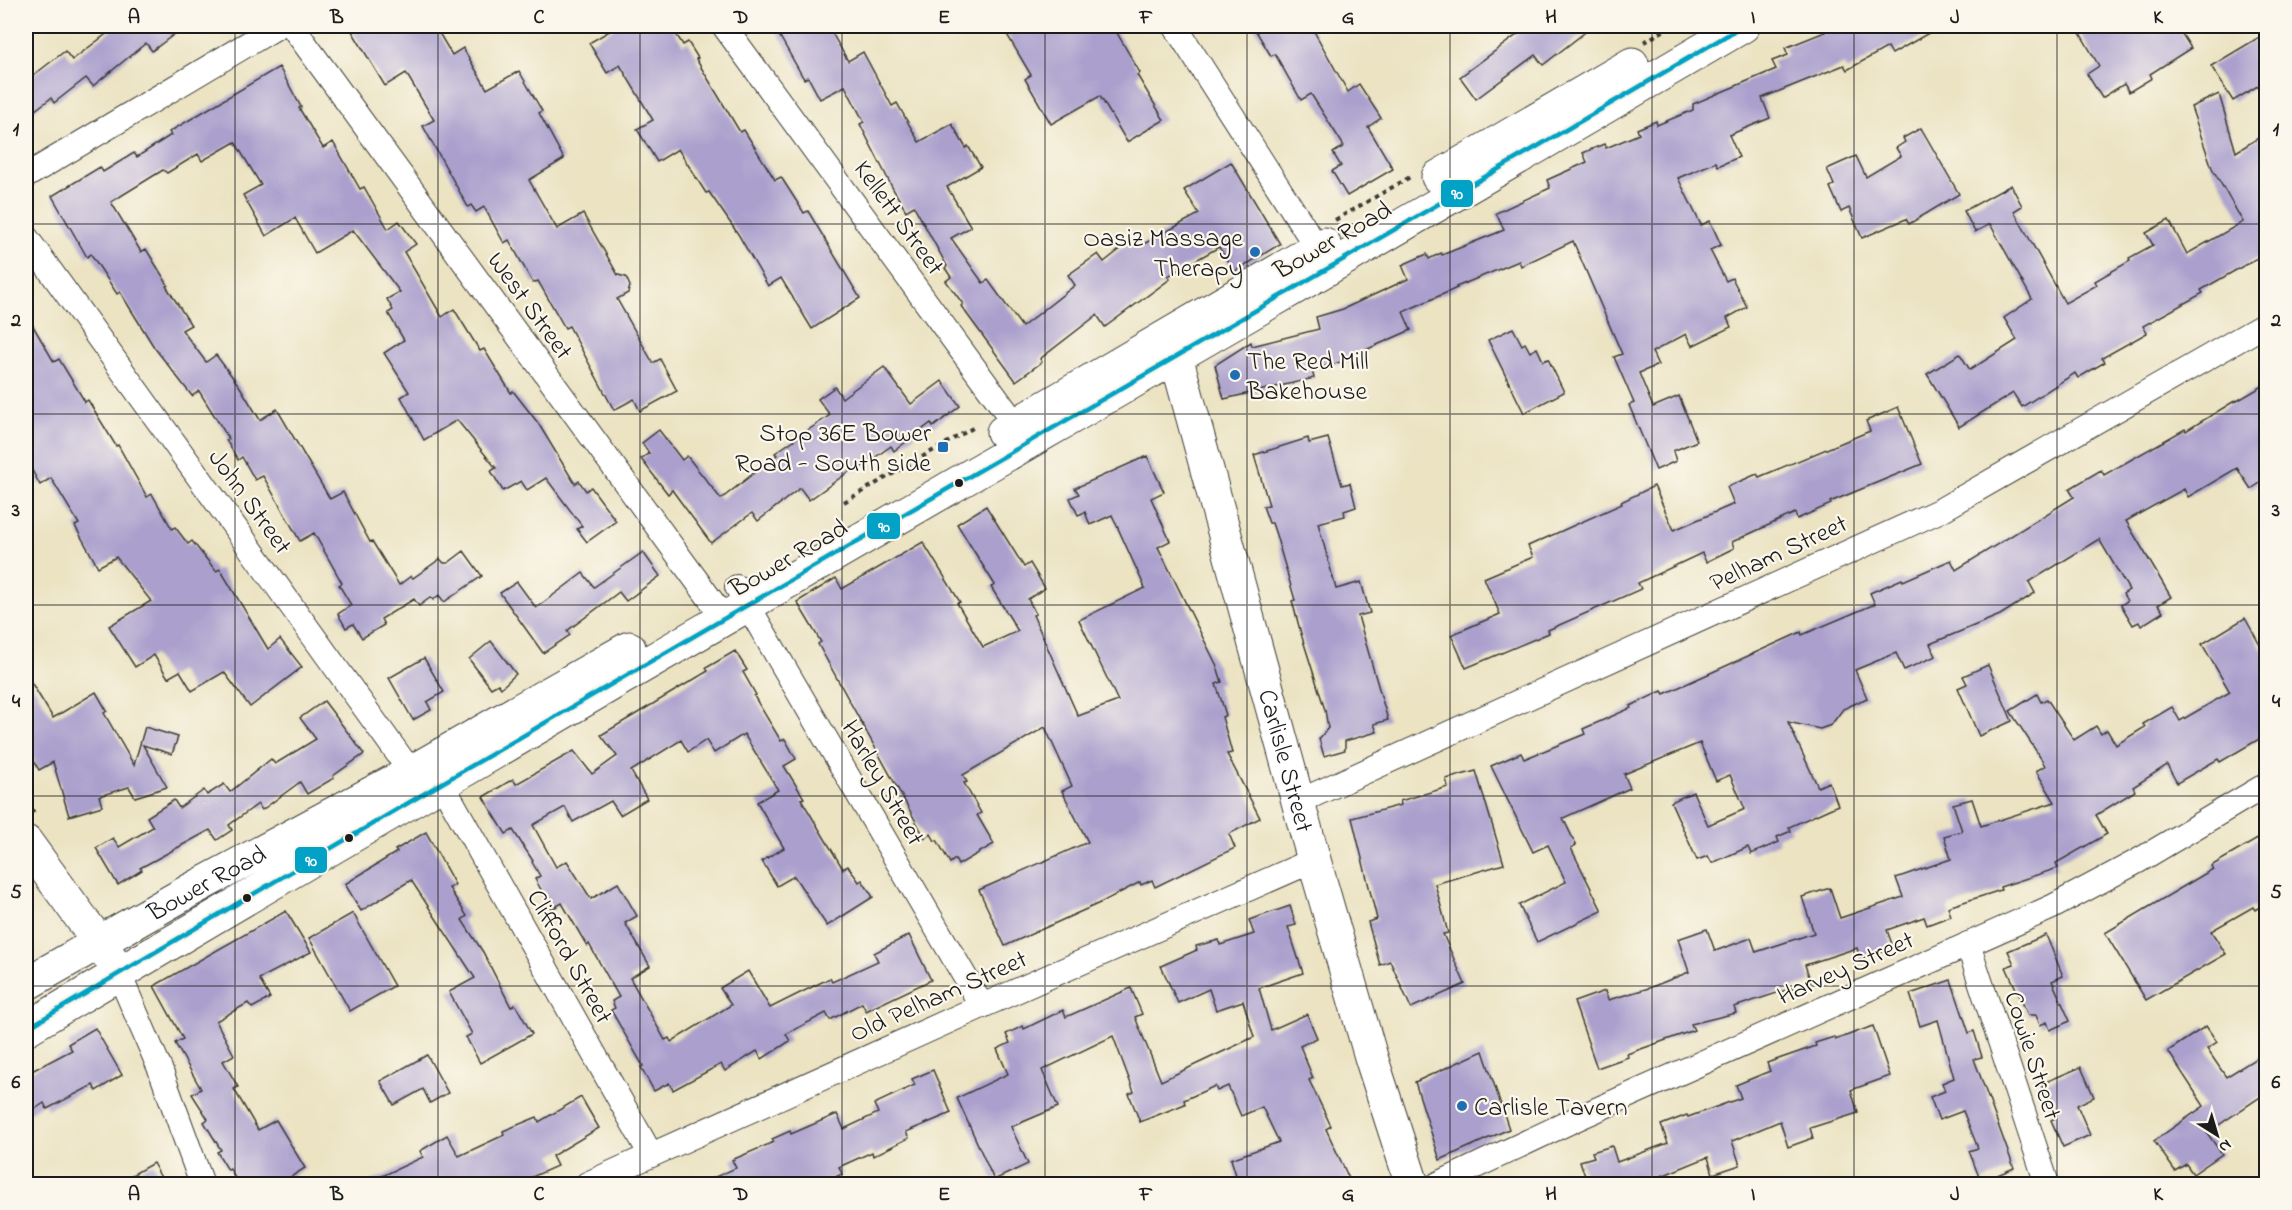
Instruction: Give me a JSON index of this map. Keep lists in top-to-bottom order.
{
  "streets": {
    "main road": ["Bower Road", "Carlisle Street"],
    "street": [
      "Kellett Street",
      "West Street",
      "John Street",
      "Pelham Street",
      "Harley Street",
      "Clifford Street",
      "Harvey Street",
      "Old Pelham Street",
      "Cowie Street"
    ]
  },
  "crossings": [
    ["Kellett Street", "Bower Road"],
    ["Bower Road", "West Street"],
    ["Bower Road", "John Street"],
    ["Bower Road", "Carlisle Street"],
    ["Bower Road", "Harley Street"],
    ["Bower Road", "Clifford Street"],
    ["West Street", "Harley Street"],
    ["Pelham Street", "Carlisle Street"],
    ["Carlisle Street", "Old Pelham Street"],
    ["Harley Street", "Old Pelham Street"],
    ["Clifford Street", "Old Pelham Street"],
    ["Harvey Street", "Cowie Street"]
  ],
  "places": {
    "other": ["Oasiz Massage Therapy", "The Red Mill Bakehouse", "Carlisle Tavern"],
    "transit": ["Stop 36E Bower Road - South side"]
  },
  "lines": ["transit line 90"],
  "north": "bottom right",
  "grid": {
    "columns": [
      "A",
      "B",
      "C",
      "D",
      "E",
      "F",
      "G",
      "H",
      "I",
      "J",
      "K"
    ],
    "rows": [
      "1",
      "2",
      "3",
      "4",
      "5",
      "6"
    ]
  }
}
